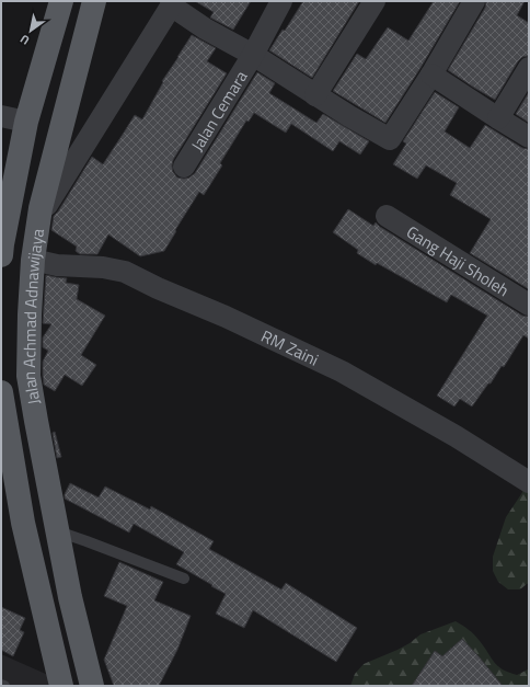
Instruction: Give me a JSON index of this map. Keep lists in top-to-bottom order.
{
  "streets": {
    "main road": ["Jalan Achmad Adnawijaya"],
    "street": ["Jalan Cemara", "Gang Haji Sholeh", "RM Zaini"]
  },
  "crossings": [
    ["Jalan Achmad Adnawijaya", "RM Zaini"]
  ],
  "north": "bottom left"
}
